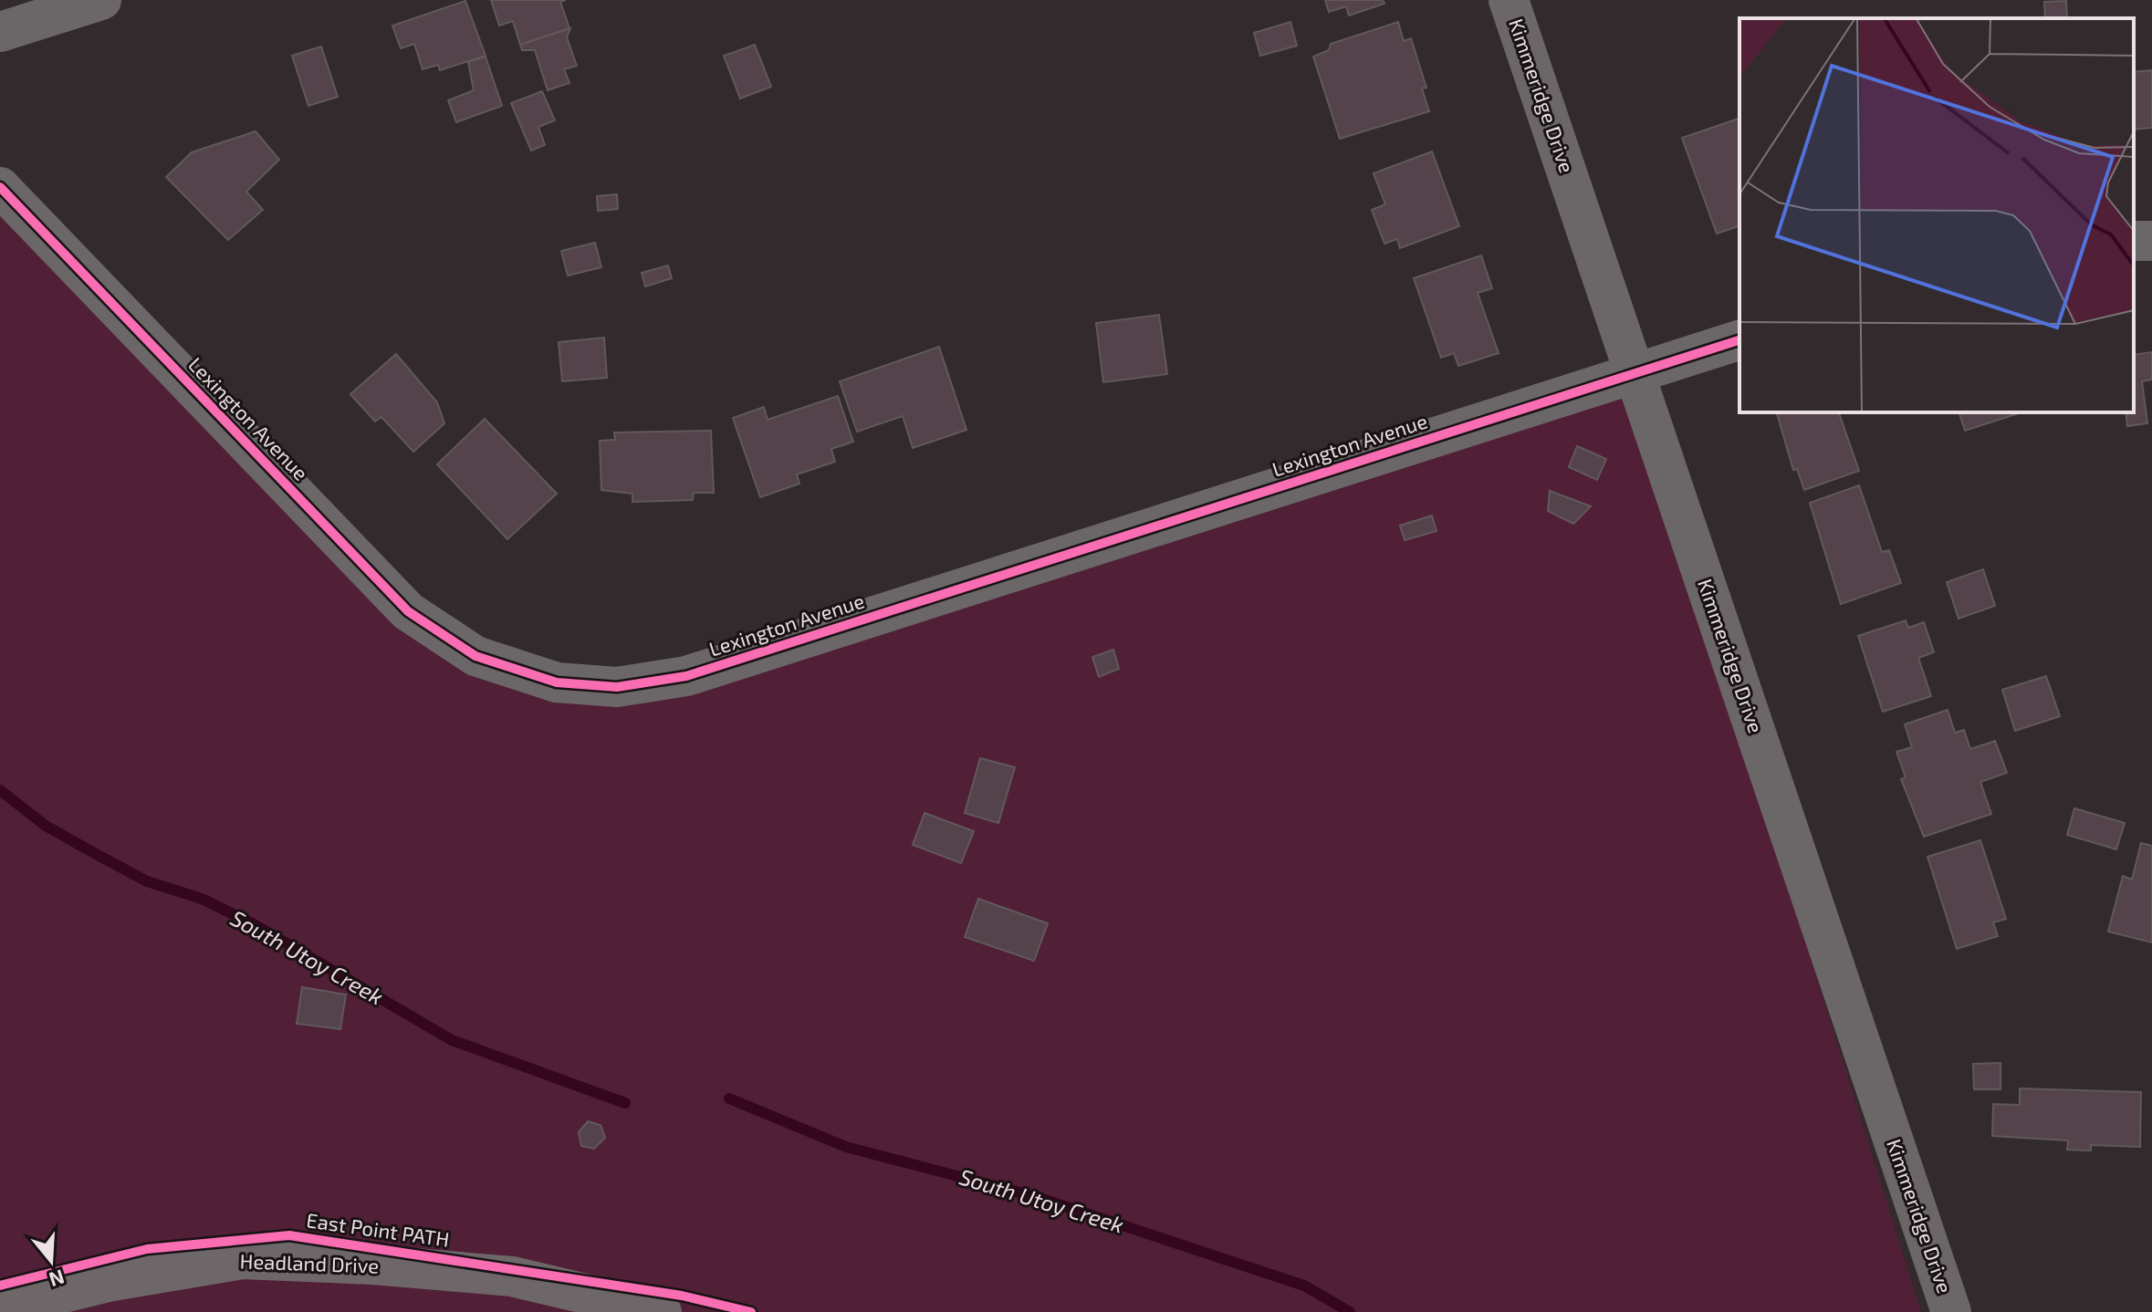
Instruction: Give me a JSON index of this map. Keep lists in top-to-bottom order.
{
  "streets": {
    "main road": ["Headland Drive"],
    "street": ["Kimmeridge Drive", "Lexington Avenue"],
    "cycle path": ["East Point PATH"]
  },
  "crossings": [
    ["Kimmeridge Drive", "Lexington Avenue"]
  ],
  "water": ["South Utoy Creek"],
  "north": "bottom"
}
